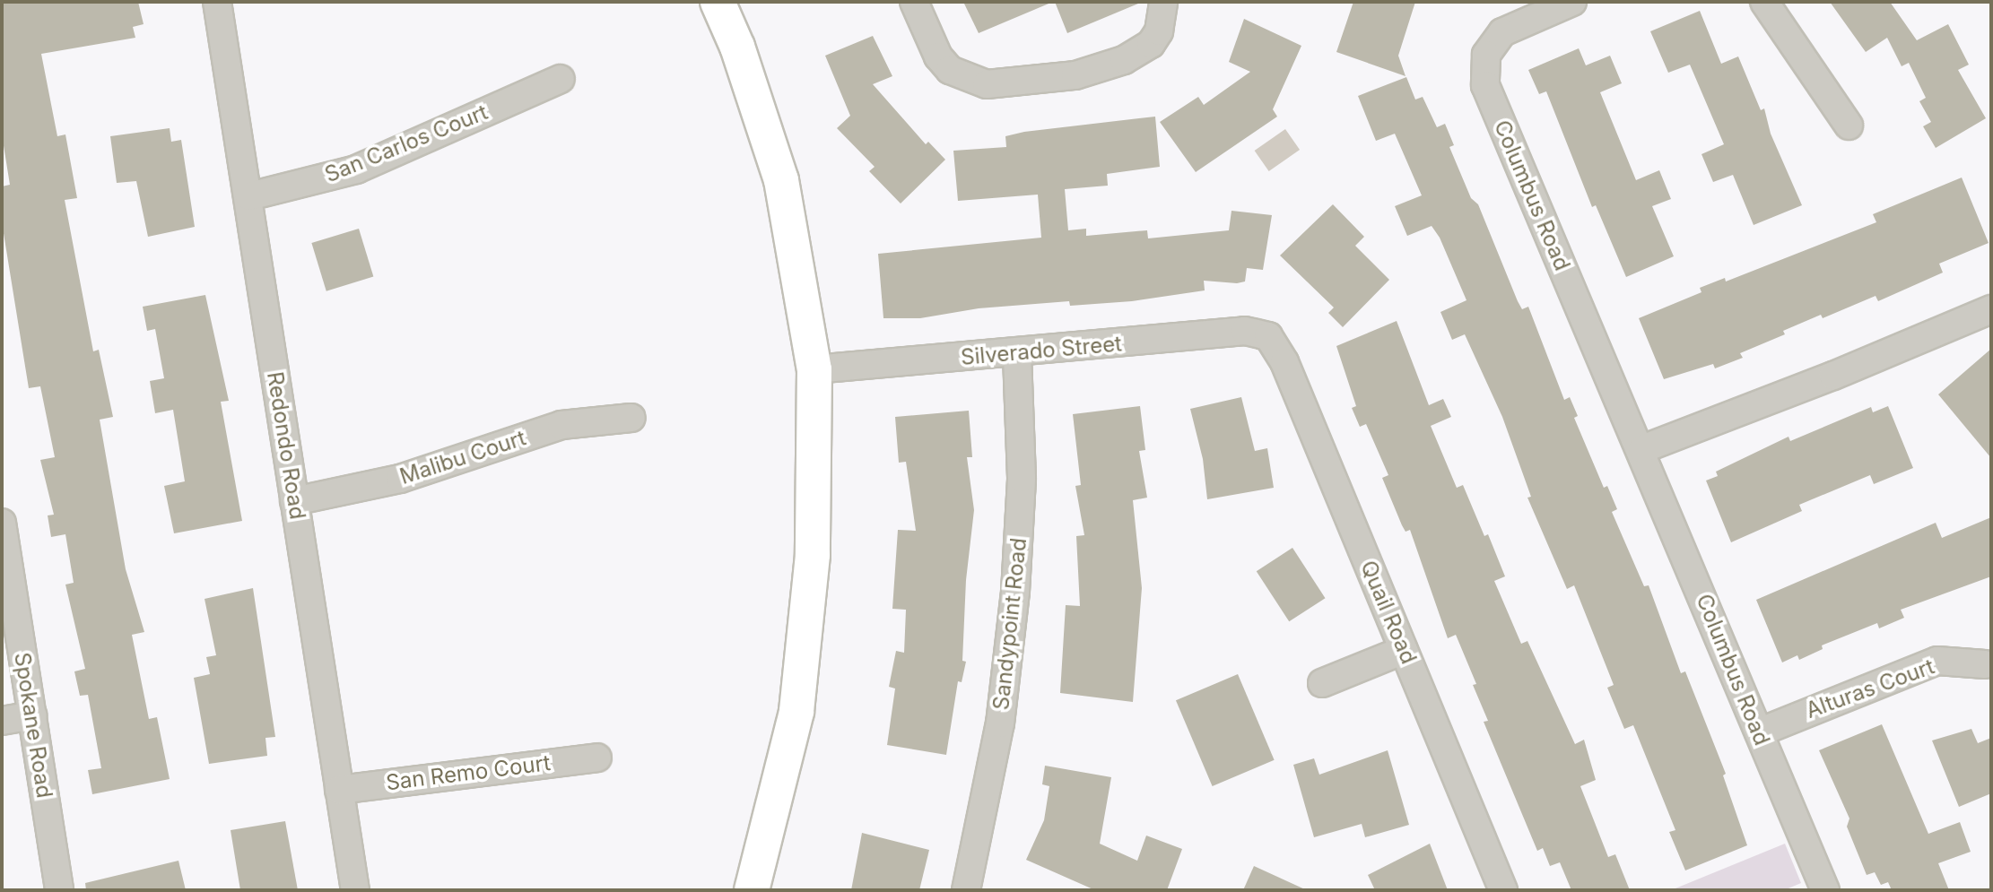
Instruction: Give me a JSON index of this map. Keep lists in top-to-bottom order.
{
  "streets": {
    "street": [
      "San Carlos Court",
      "Columbus Road",
      "Silverado Street",
      "Redondo Road",
      "Malibu Court",
      "Quail Road",
      "Sandypoint Road",
      "Alturas Court",
      "Spokane Road",
      "San Remo Court"
    ]
  },
  "crossings": [
    ["San Carlos Court", "Redondo Road"],
    ["Columbus Road", "Alturas Court"],
    ["Silverado Street", "Quail Road"],
    ["Silverado Street", "Sandypoint Road"],
    ["Redondo Road", "Malibu Court"],
    ["Redondo Road", "San Remo Court"]
  ]
}
